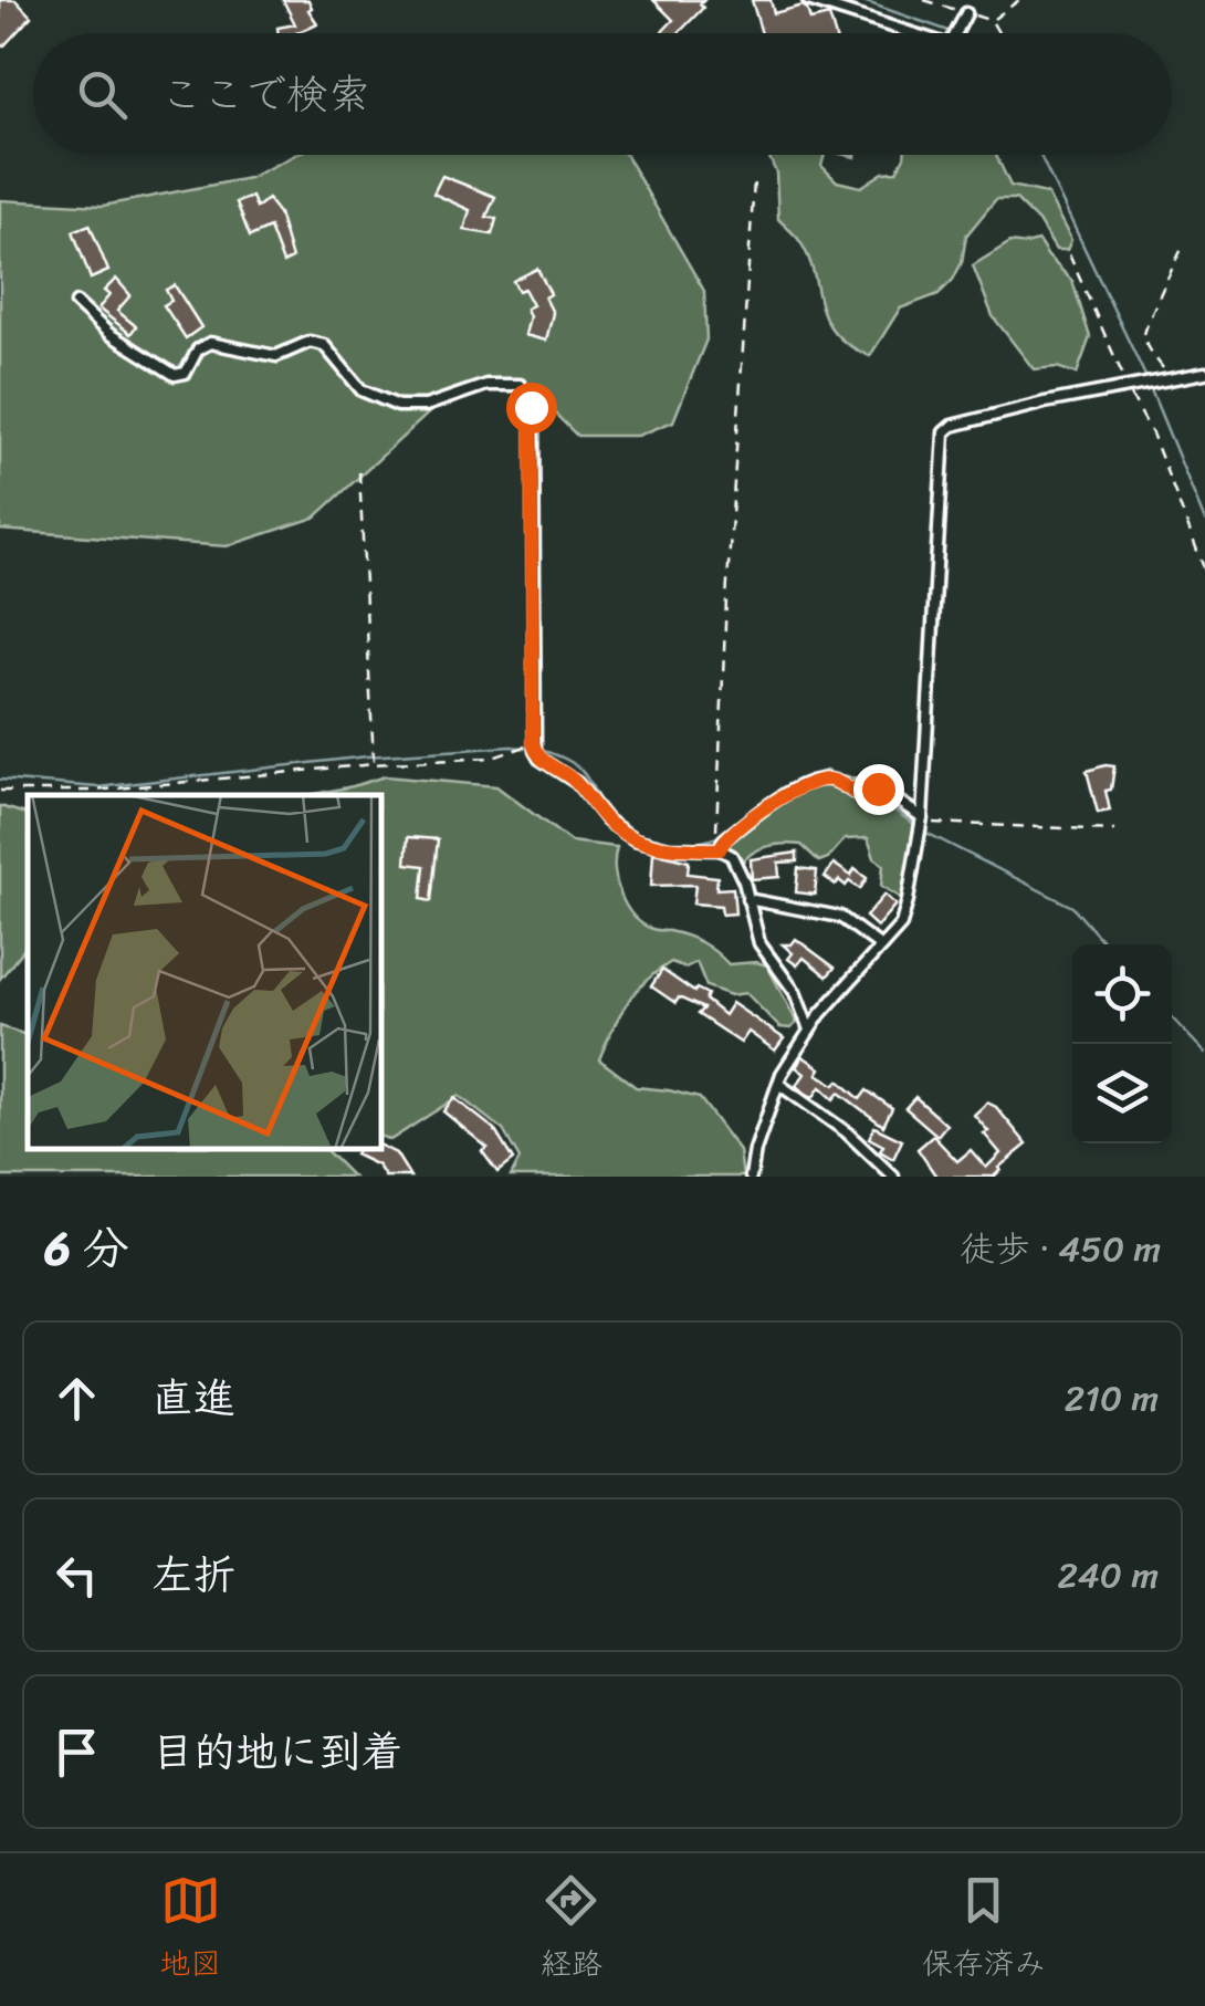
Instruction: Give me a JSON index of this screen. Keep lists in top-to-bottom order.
{
  "page": {
    "search": "ここで検索",
    "heading": ["6 分", "徒歩 · 450 m"],
    "list": [
      ["直進", "210 m"],
      ["左折", "240 m"],
      "目的地に到着"
    ],
    "nav": ["地図", "経路", "保存済み"]
  }
}
